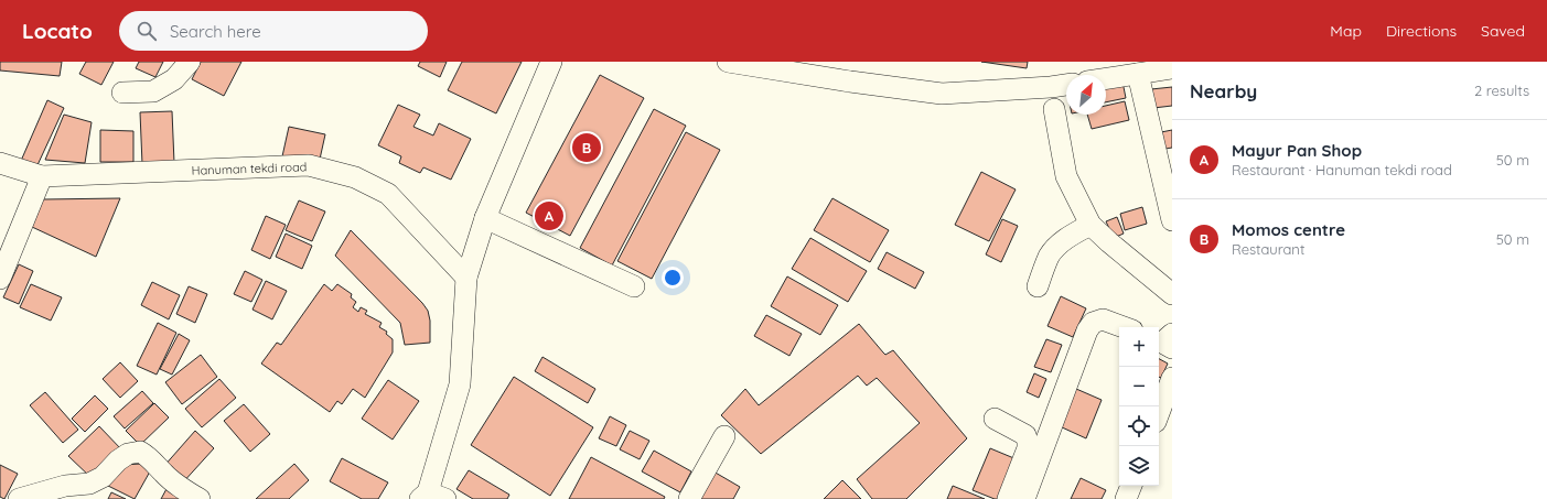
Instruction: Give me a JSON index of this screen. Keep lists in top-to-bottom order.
{
  "streets": {
    "street": ["Hanuman tekdi road"]
  },
  "north": "top right",
  "page": {
    "header": "Locato",
    "search": "Search here",
    "nav": ["Map", "Directions", "Saved"],
    "heading": ["Nearby", "2 results"],
    "list": [
      {
        "mark": "A",
        "name": "Mayur Pan Shop",
        "note": "Restaurant · Hanuman tekdi road",
        "value": "50 m"
      },
      {
        "mark": "B",
        "name": "Momos centre",
        "note": "Restaurant",
        "value": "50 m"
      }
    ],
    "pins": ["B", "A"],
    "map_buttons": ["+", "−"]
  }
}
